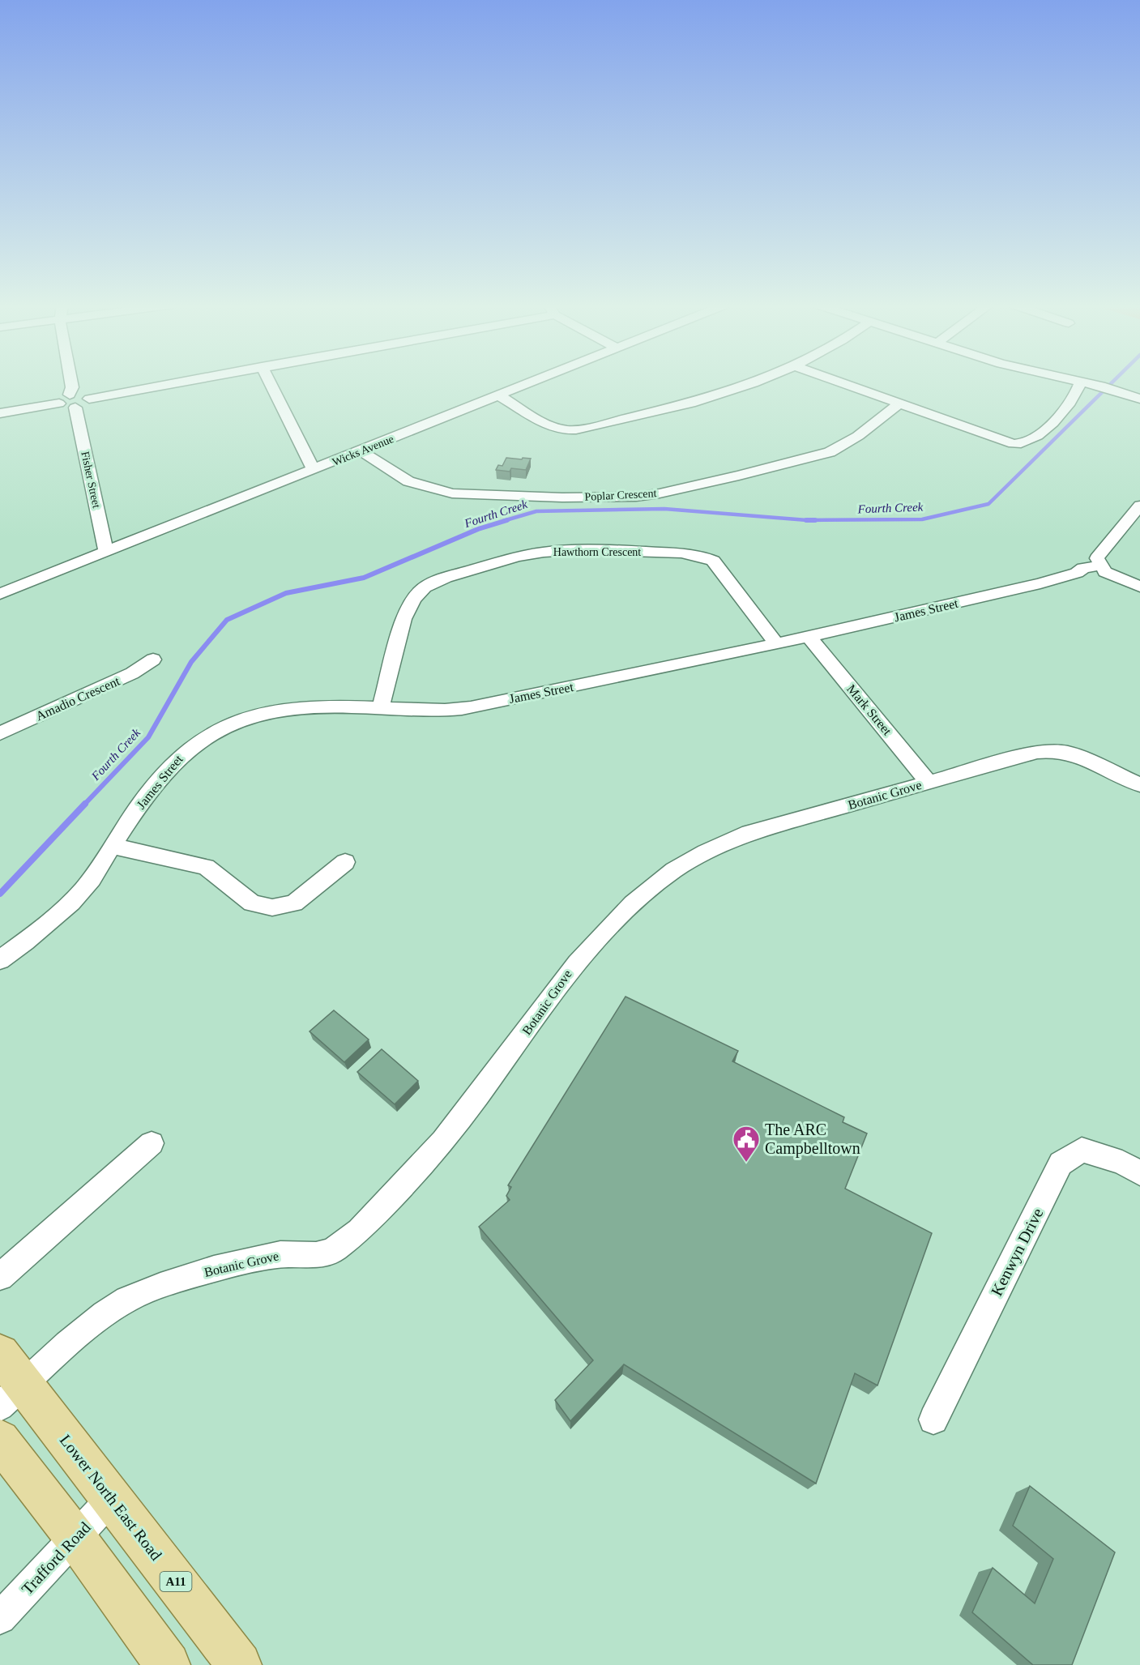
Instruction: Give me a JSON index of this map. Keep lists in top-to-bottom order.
{
  "streets": {
    "main road": ["Lower North East Road", "A11"],
    "street": [
      "Wicks Avenue",
      "Fisher Street",
      "Poplar Crescent",
      "Hawthorn Crescent",
      "James Street",
      "Amadio Crescent",
      "Mark Street",
      "Botanic Grove",
      "Kenwyn Drive",
      "Trafford Road"
    ]
  },
  "crossings": [
    ["Wicks Avenue", "Fisher Street"],
    ["Wicks Avenue", "Poplar Crescent"],
    ["Hawthorn Crescent", "James Street"],
    ["James Street", "Mark Street"],
    ["Mark Street", "Botanic Grove"],
    ["Botanic Grove", "Lower North East Road"],
    ["Lower North East Road", "Trafford Road"]
  ],
  "water": ["Fourth Creek"],
  "places": {
    "public building": ["The ARC Campbelltown"]
  }
}
